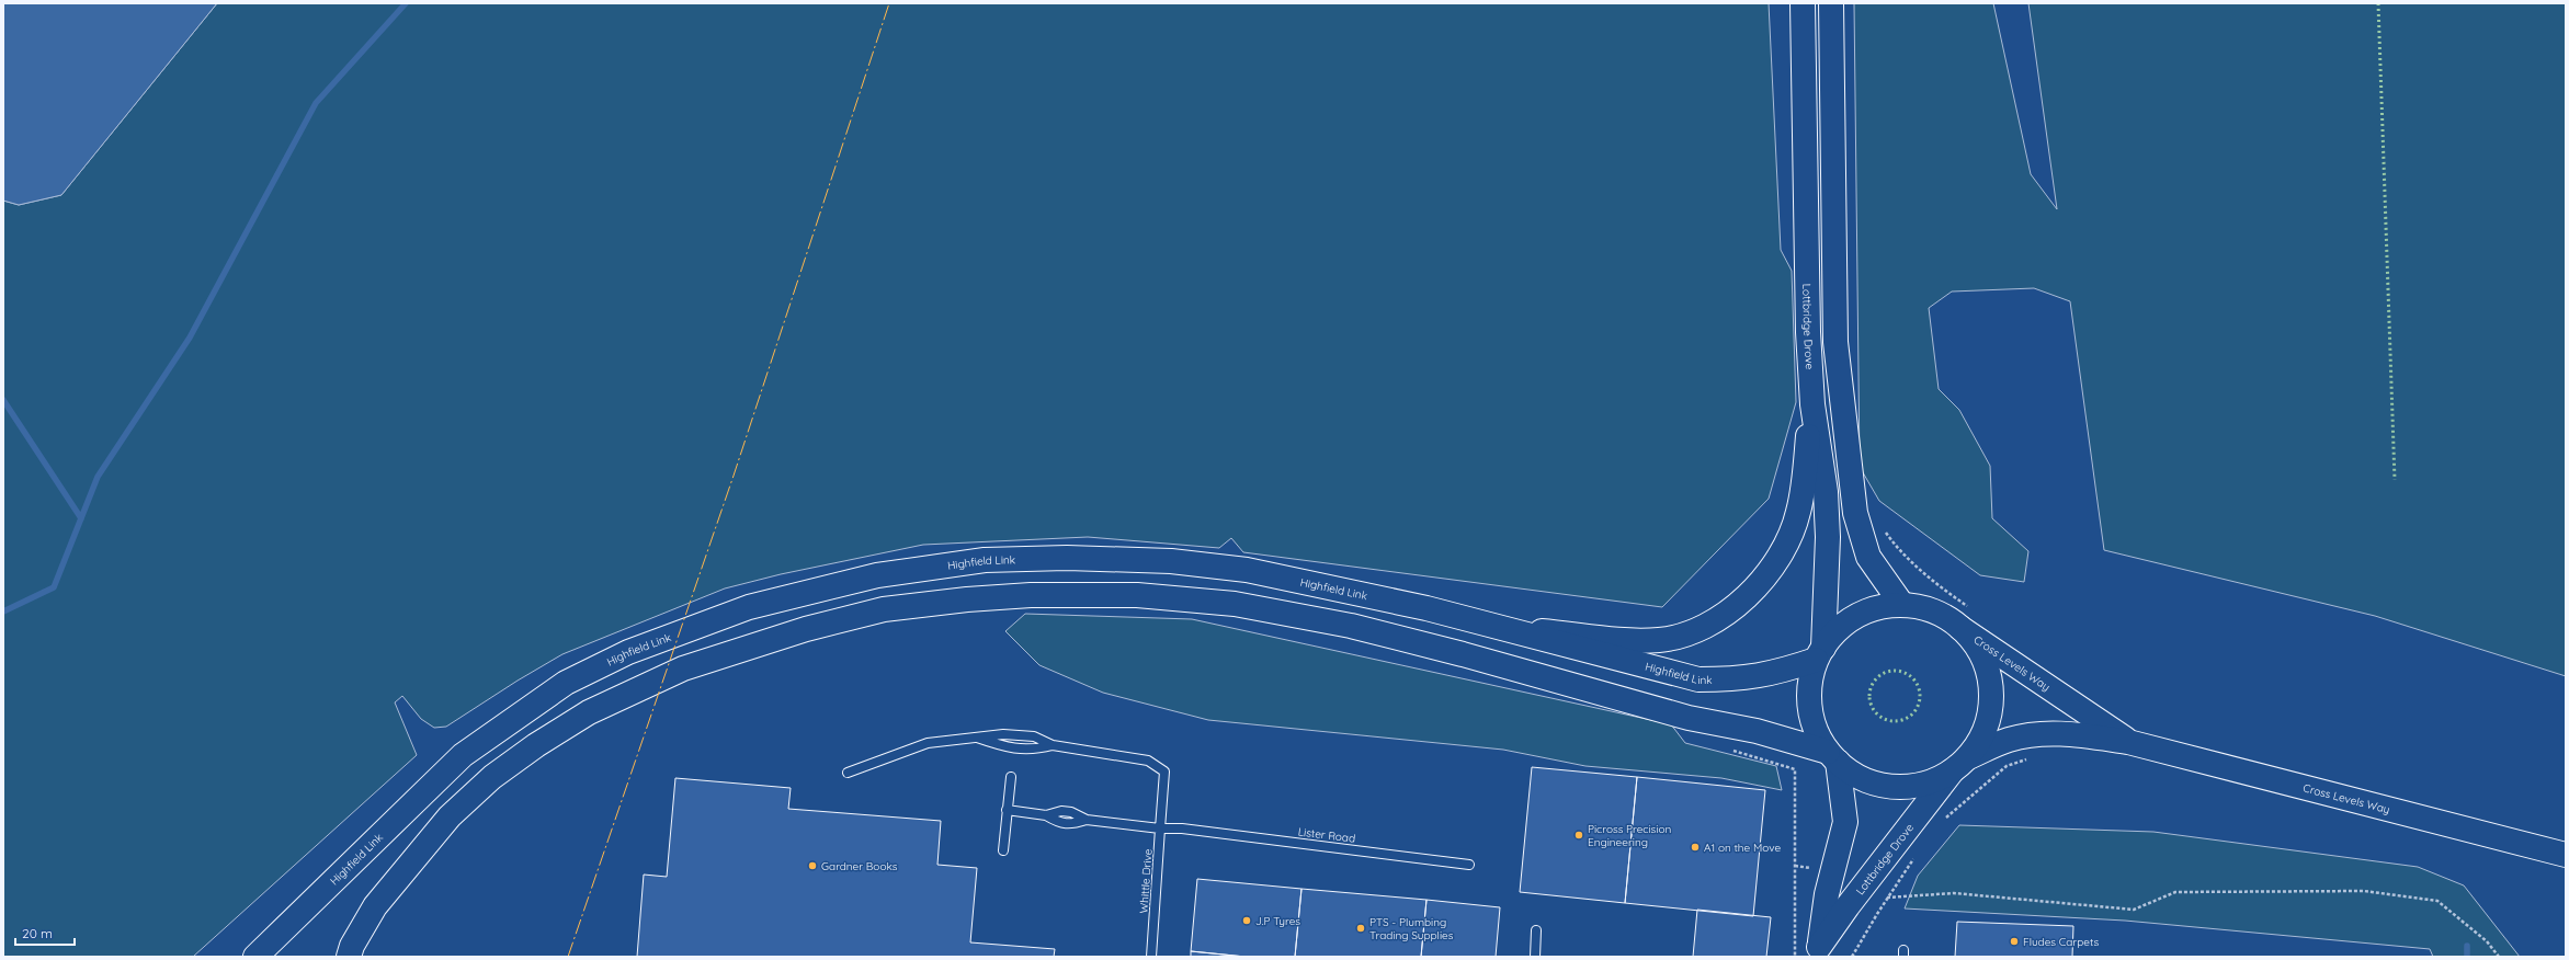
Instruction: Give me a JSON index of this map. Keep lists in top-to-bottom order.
{
  "streets": {
    "main road": ["Lottbridge Drove", "Highfield Link", "Cross Levels Way"],
    "lane": ["Lister Road", "Whittle Drive"]
  },
  "crossings": [
    ["Lottbridge Drove", "Highfield Link"],
    ["Lottbridge Drove", "Cross Levels Way"],
    ["Lister Road", "Whittle Drive"]
  ],
  "places": [
    "Picross Precision Engineering",
    "A1 on the Move",
    "Gardner Books",
    "J.P Tyres",
    "PTS - Plumbing Trading Supplies",
    "Fludes Carpets"
  ],
  "scale_bar": "20 m"
}
